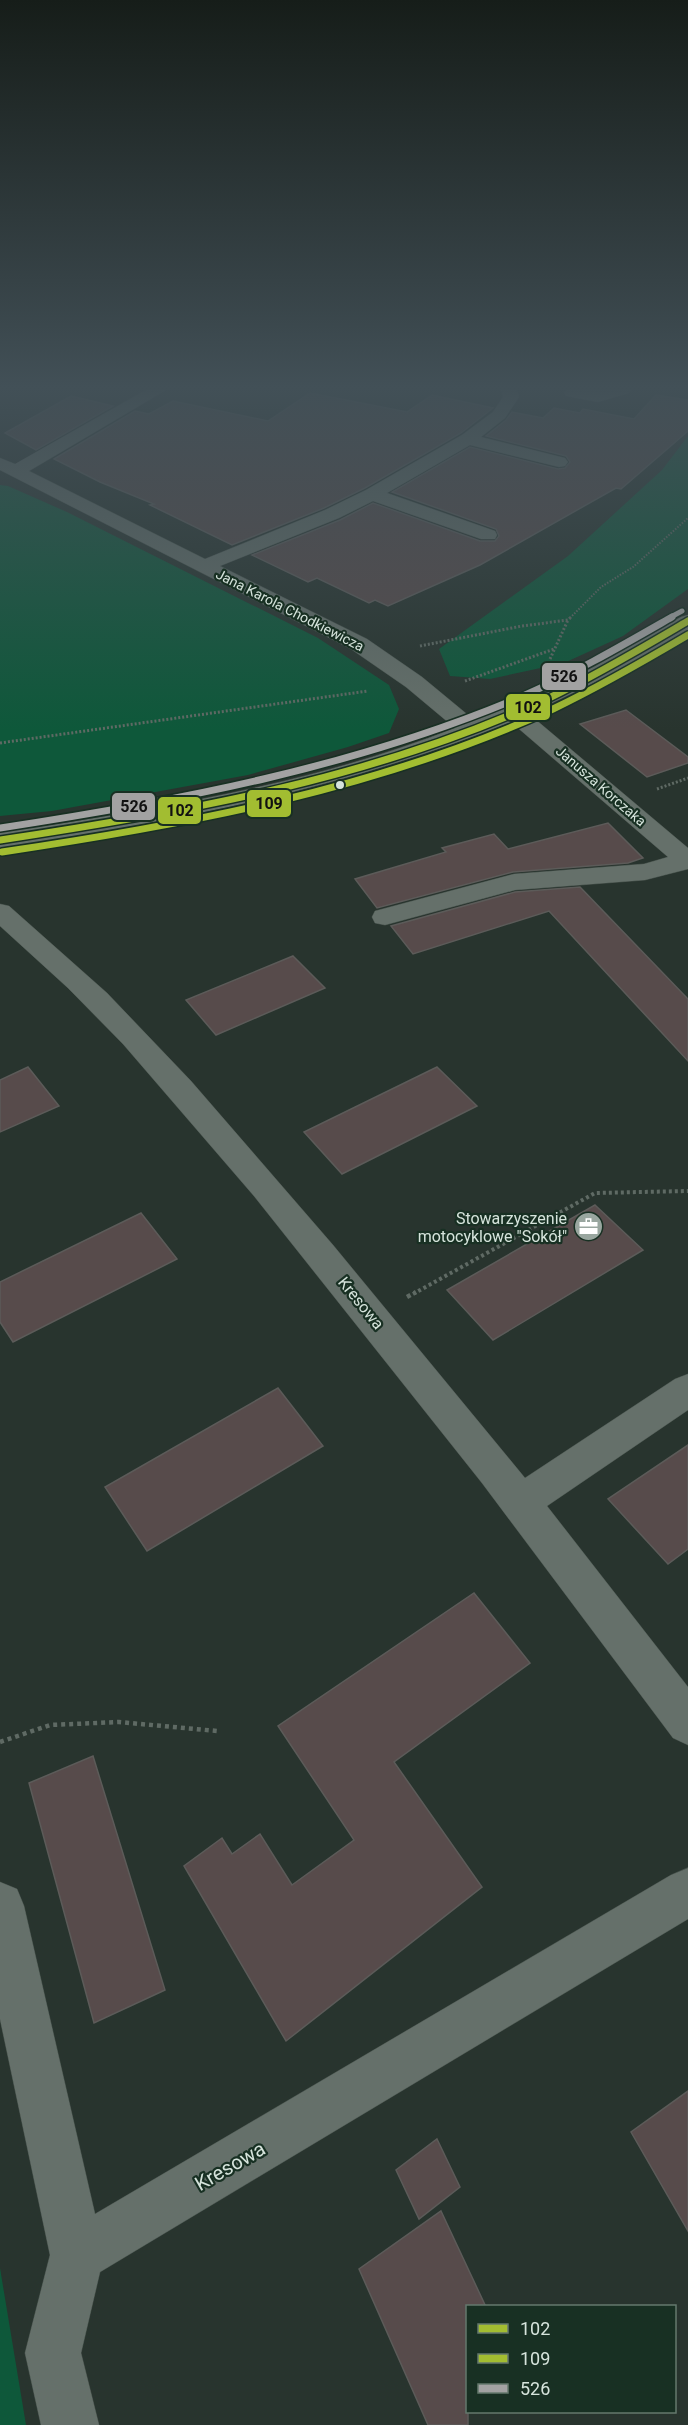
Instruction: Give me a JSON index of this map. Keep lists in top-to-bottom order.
{
  "streets": {
    "street": ["Jana Karola Chodkiewicza", "Janusza Korczaka", "Kresowa"]
  },
  "places": {
    "office": ["Stowarzyszenie motocyklowe \"Sokół\""]
  },
  "lines": ["transit line 526", "transit line 102", "transit line 109"],
  "legend": ["102", "109", "526"]
}
